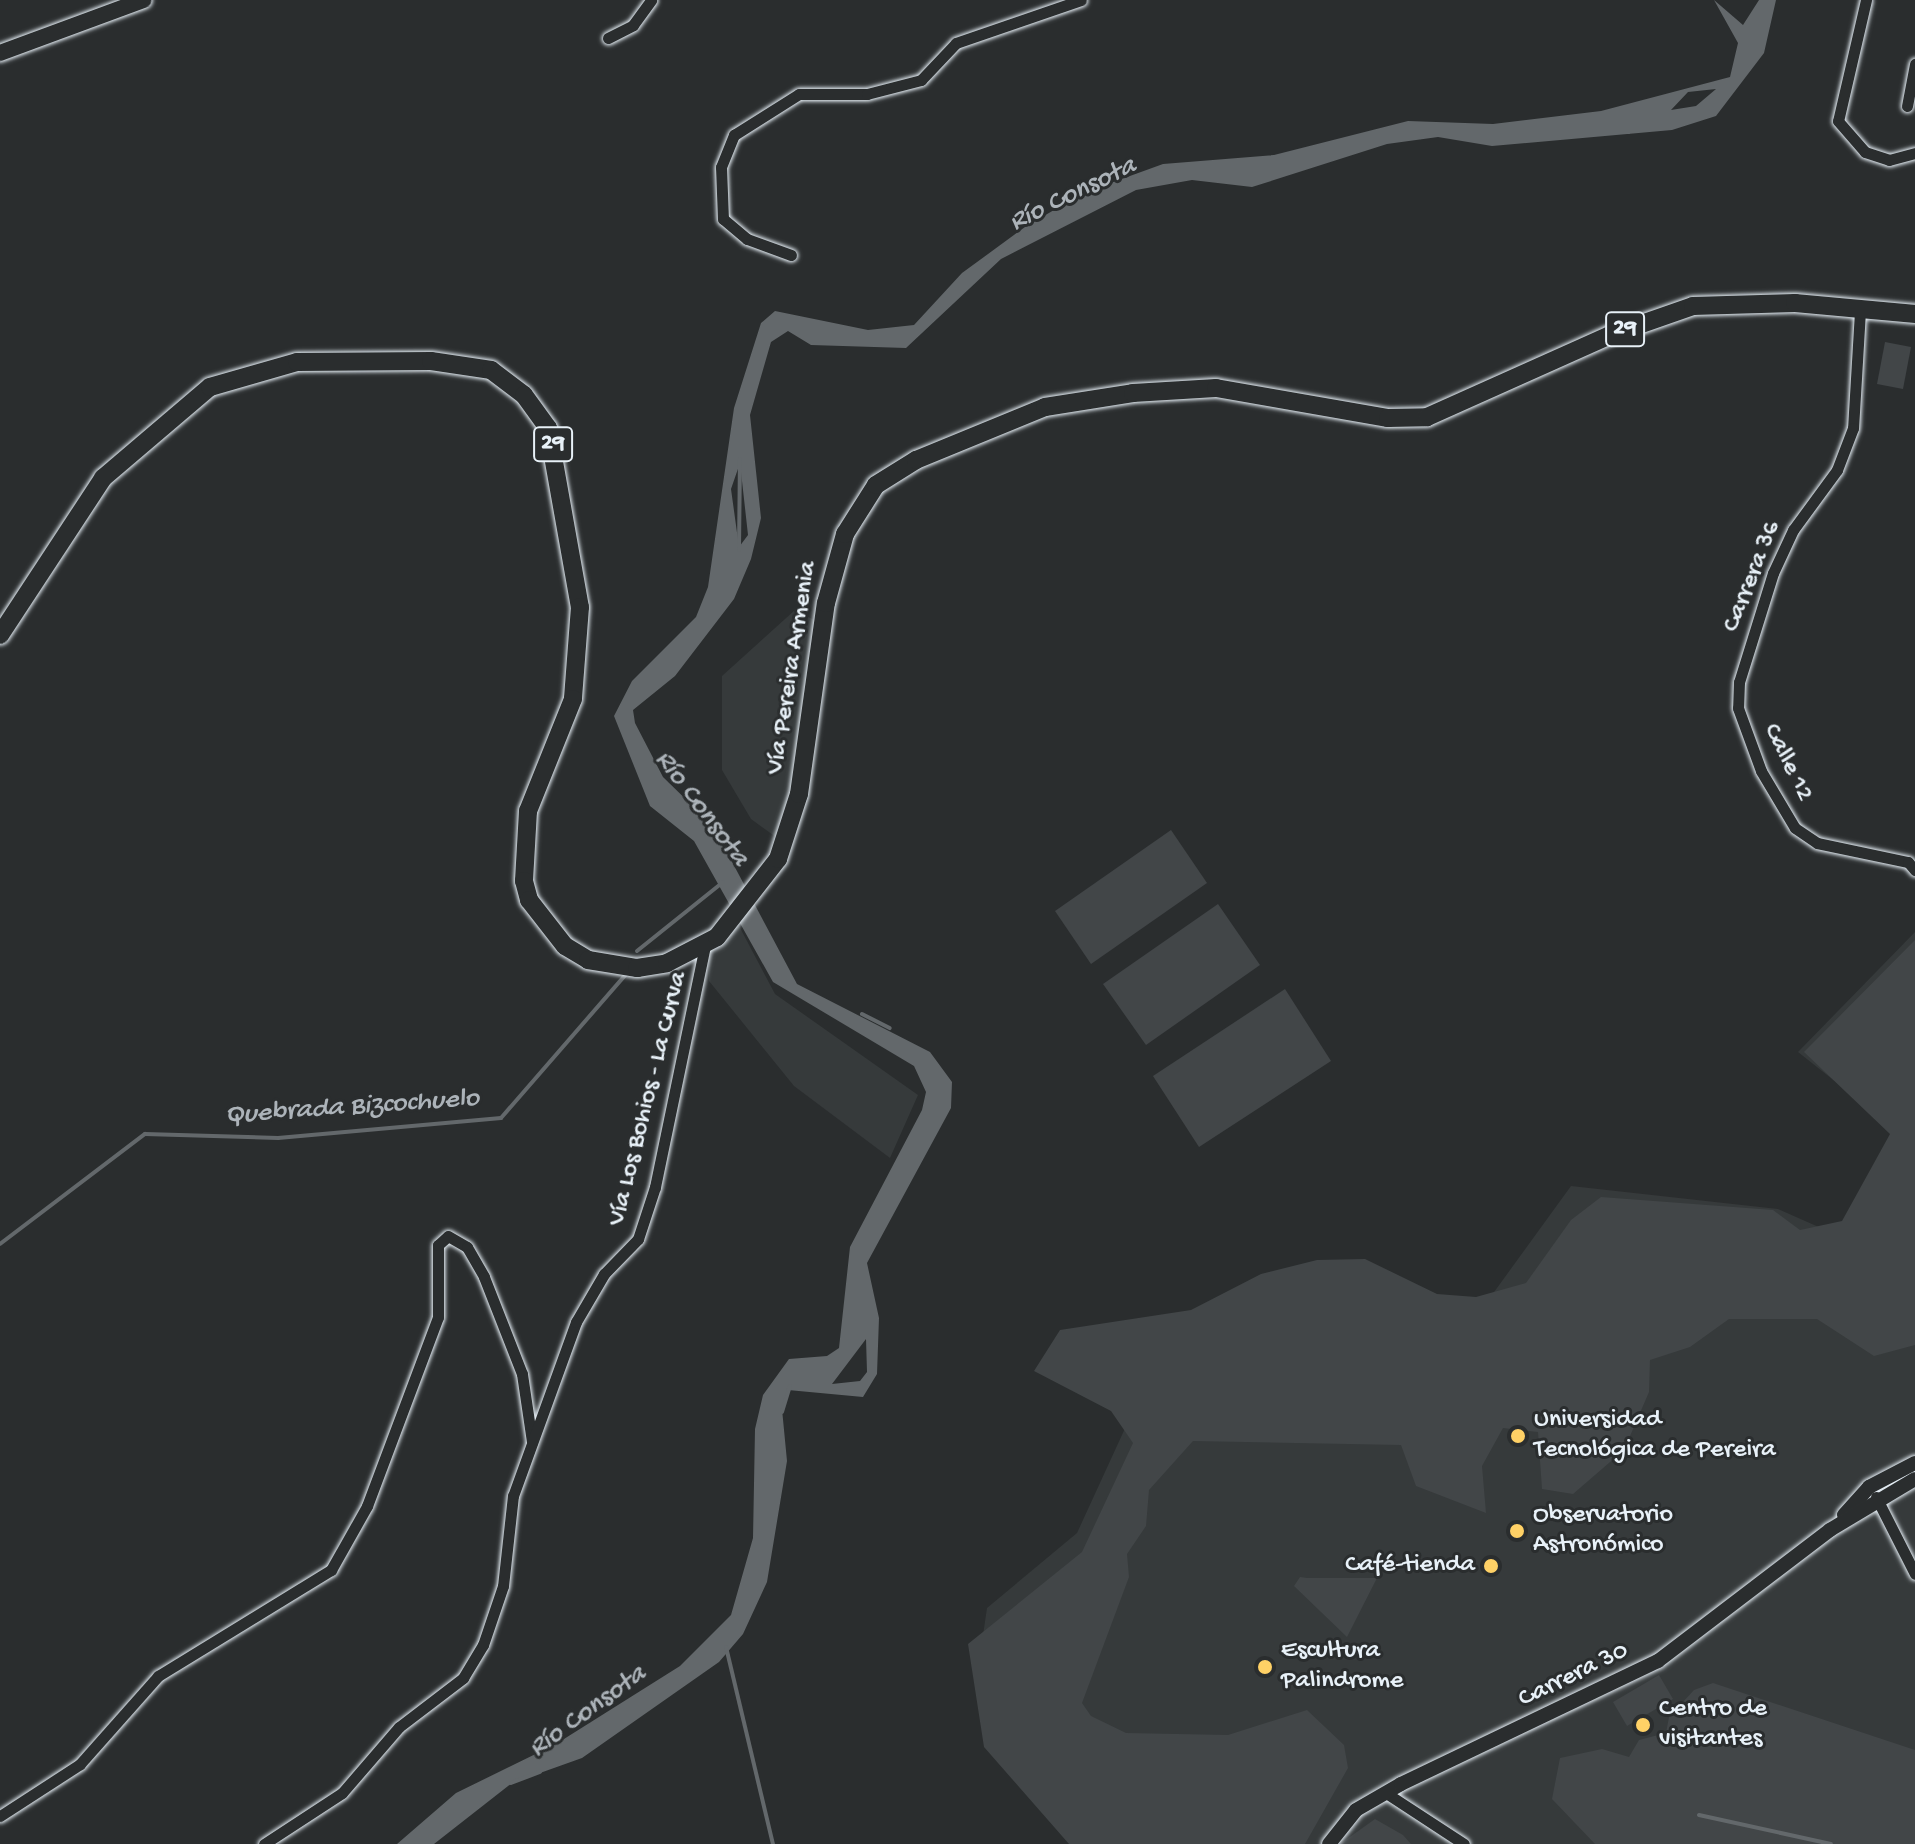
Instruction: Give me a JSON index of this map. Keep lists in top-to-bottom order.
{
  "streets": {
    "main road": ["29", "Vía Pereira Armenia"],
    "street": [
      "Carrera 36",
      "Calle 12",
      "Vía Los Bohios - La Curva",
      "Carrera 30"
    ]
  },
  "crossings": [
    ["29", "Vía Pereira Armenia"],
    ["29", "Vía Los Bohios - La Curva"],
    ["Carrera 36", "Vía Pereira Armenia"],
    ["Carrera 36", "Calle 12"],
    ["Vía Pereira Armenia", "Vía Los Bohios - La Curva"]
  ],
  "water": ["Río Consota", "Quebrada Bizcochuelo"],
  "places": [
    "Universidad Tecnológica de Pereira",
    "Observatorio Astronómico",
    "Café-tienda",
    "Escultura Palindrome",
    "Centro de visitantes"
  ]
}
